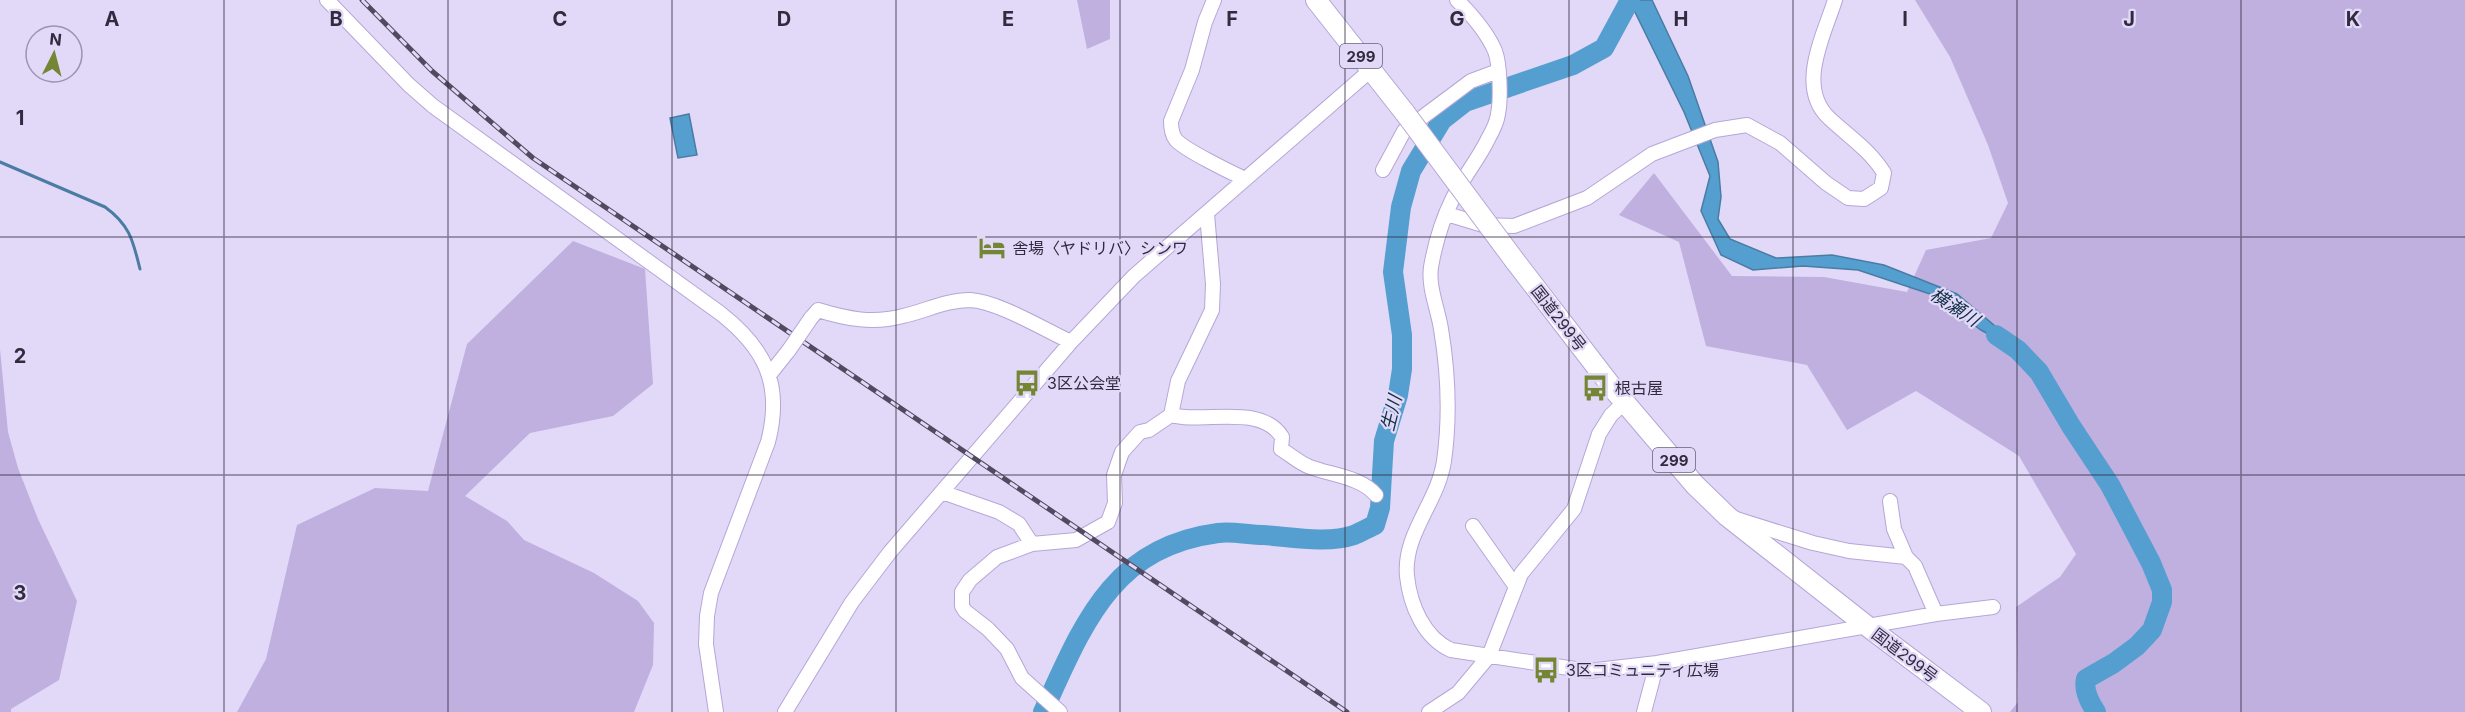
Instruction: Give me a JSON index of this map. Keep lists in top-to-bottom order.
{
  "streets": {
    "highway": ["299", "国道299号"]
  },
  "water": ["横瀬川", "生川"],
  "places": {
    "hotel": ["舎場〈ヤドリバ〉シンワ"],
    "bus stop": ["3区公会堂", "根古屋", "3区コミュニティ広場"]
  },
  "north": "top",
  "grid": {
    "columns": [
      "A",
      "B",
      "C",
      "D",
      "E",
      "F",
      "G",
      "H",
      "I",
      "J",
      "K"
    ],
    "rows": ["1", "2", "3"]
  }
}
